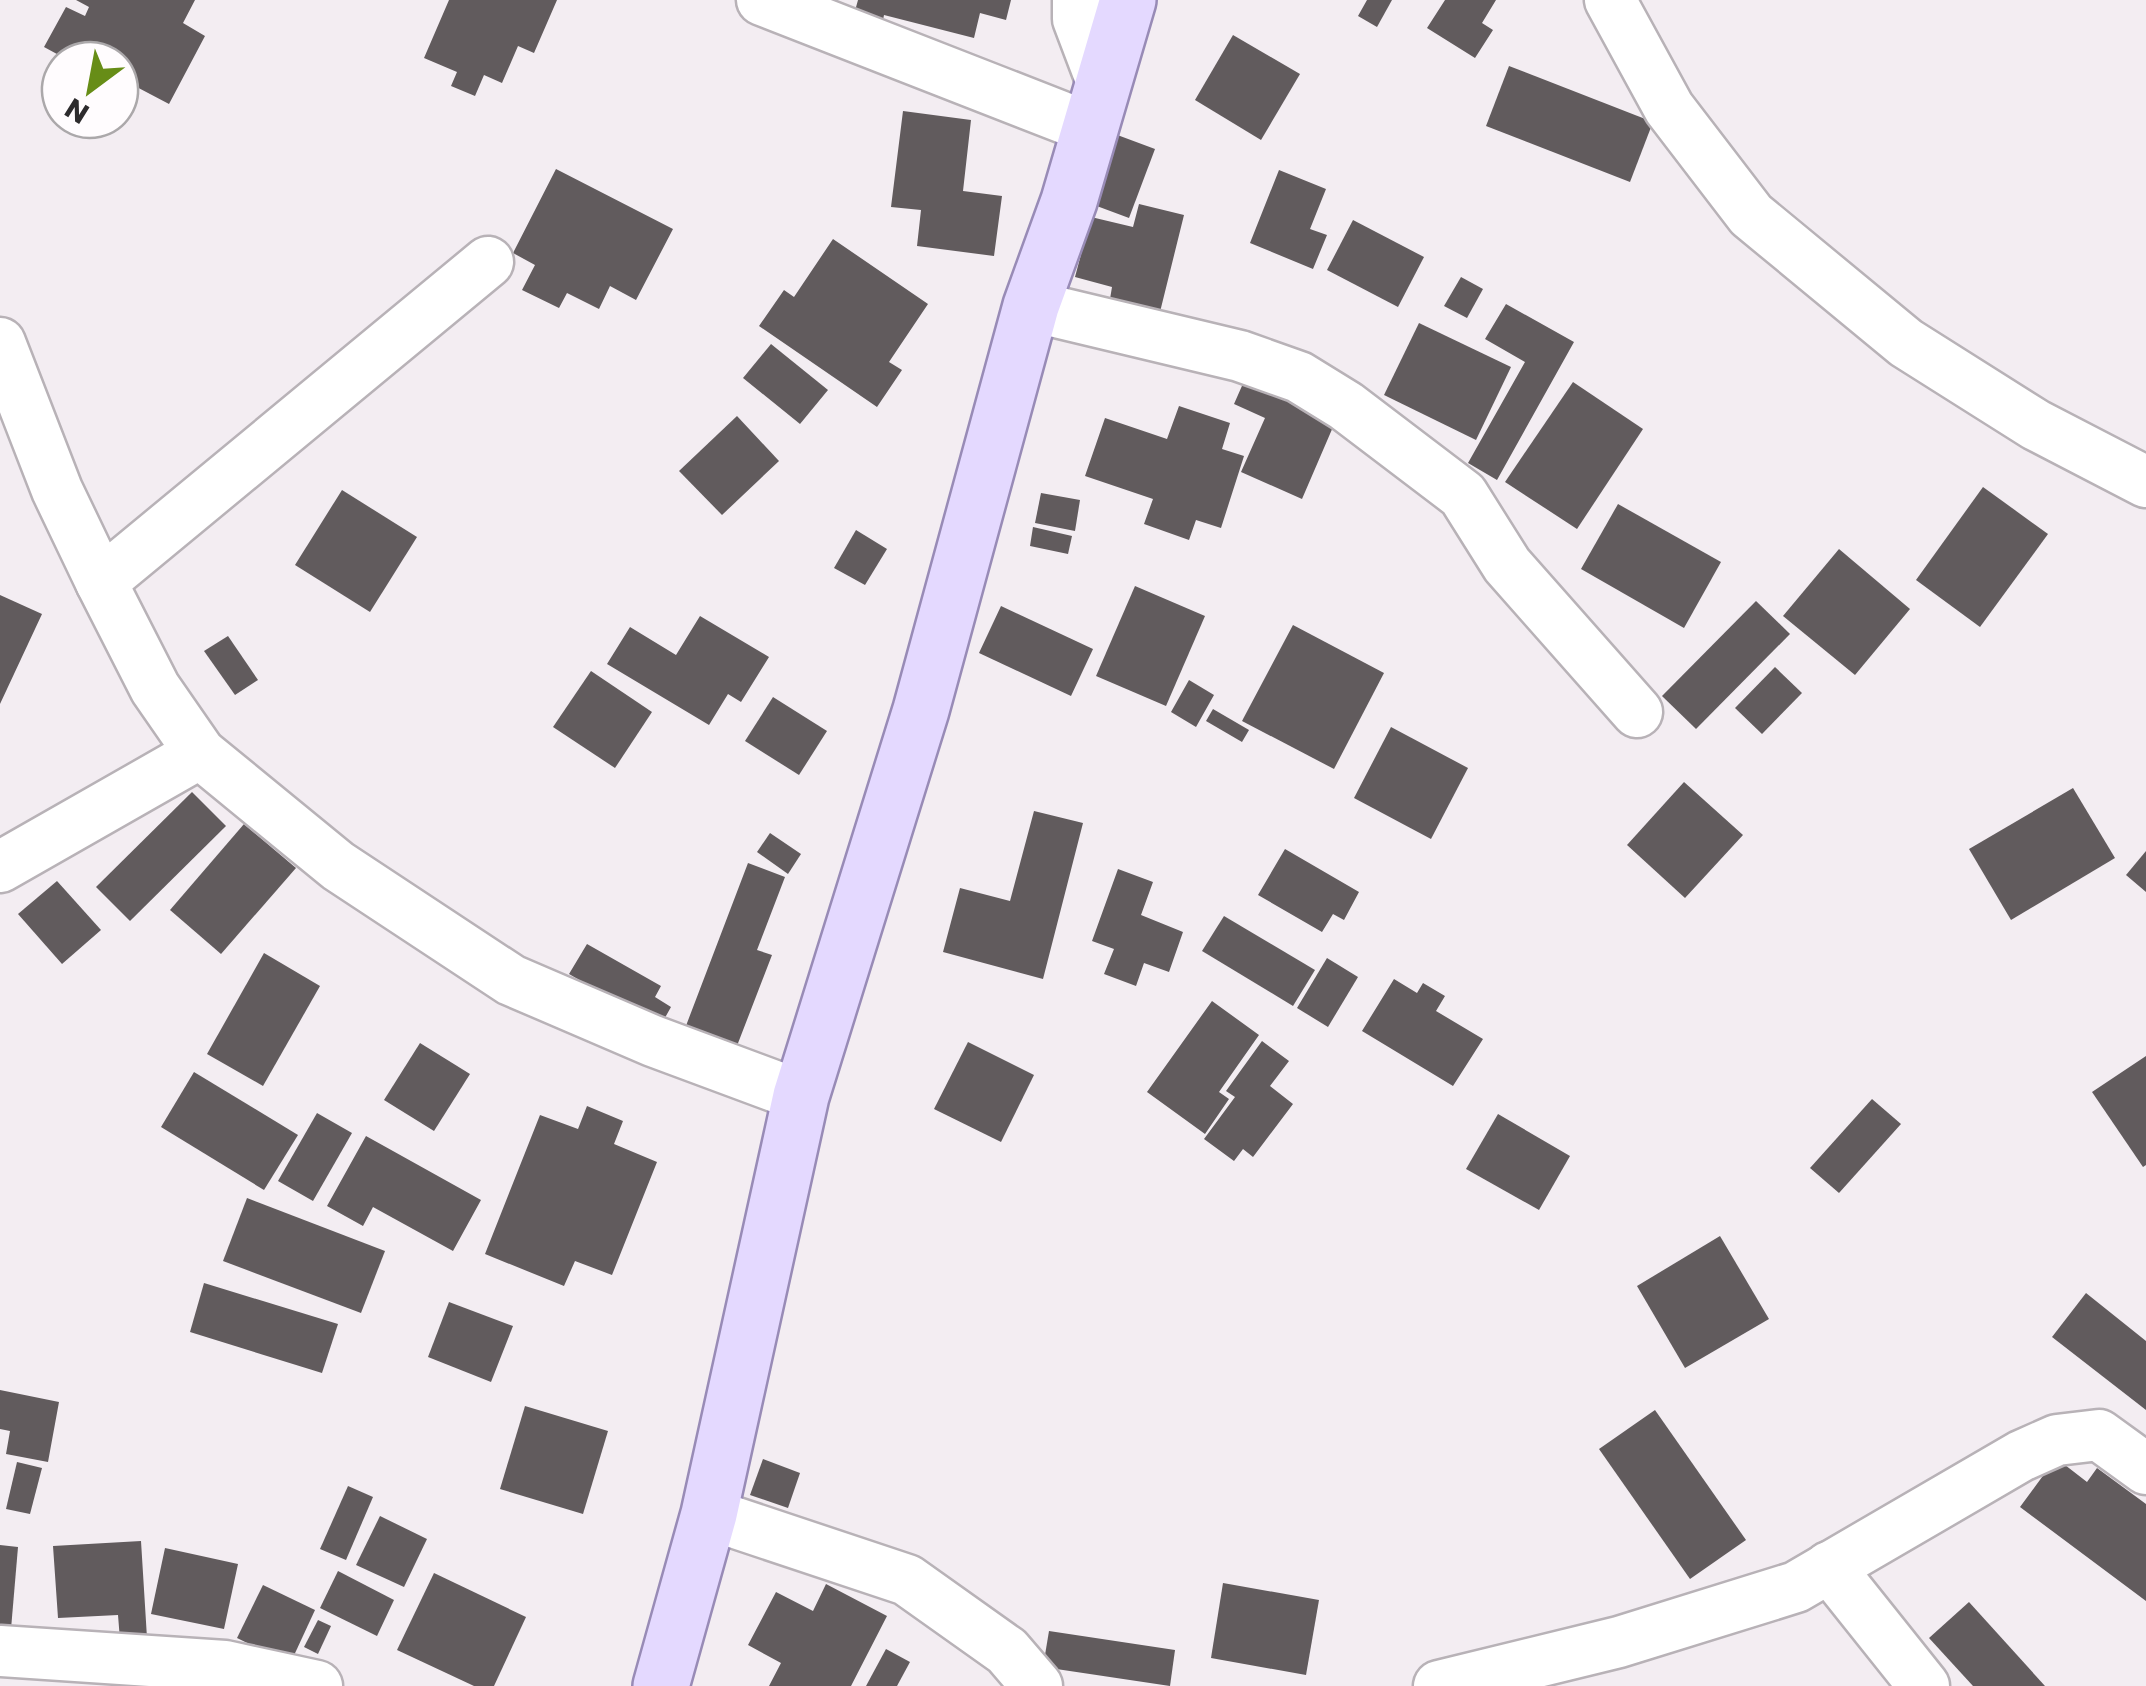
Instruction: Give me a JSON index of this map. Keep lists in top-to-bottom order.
{
  "north": "bottom left"
}
